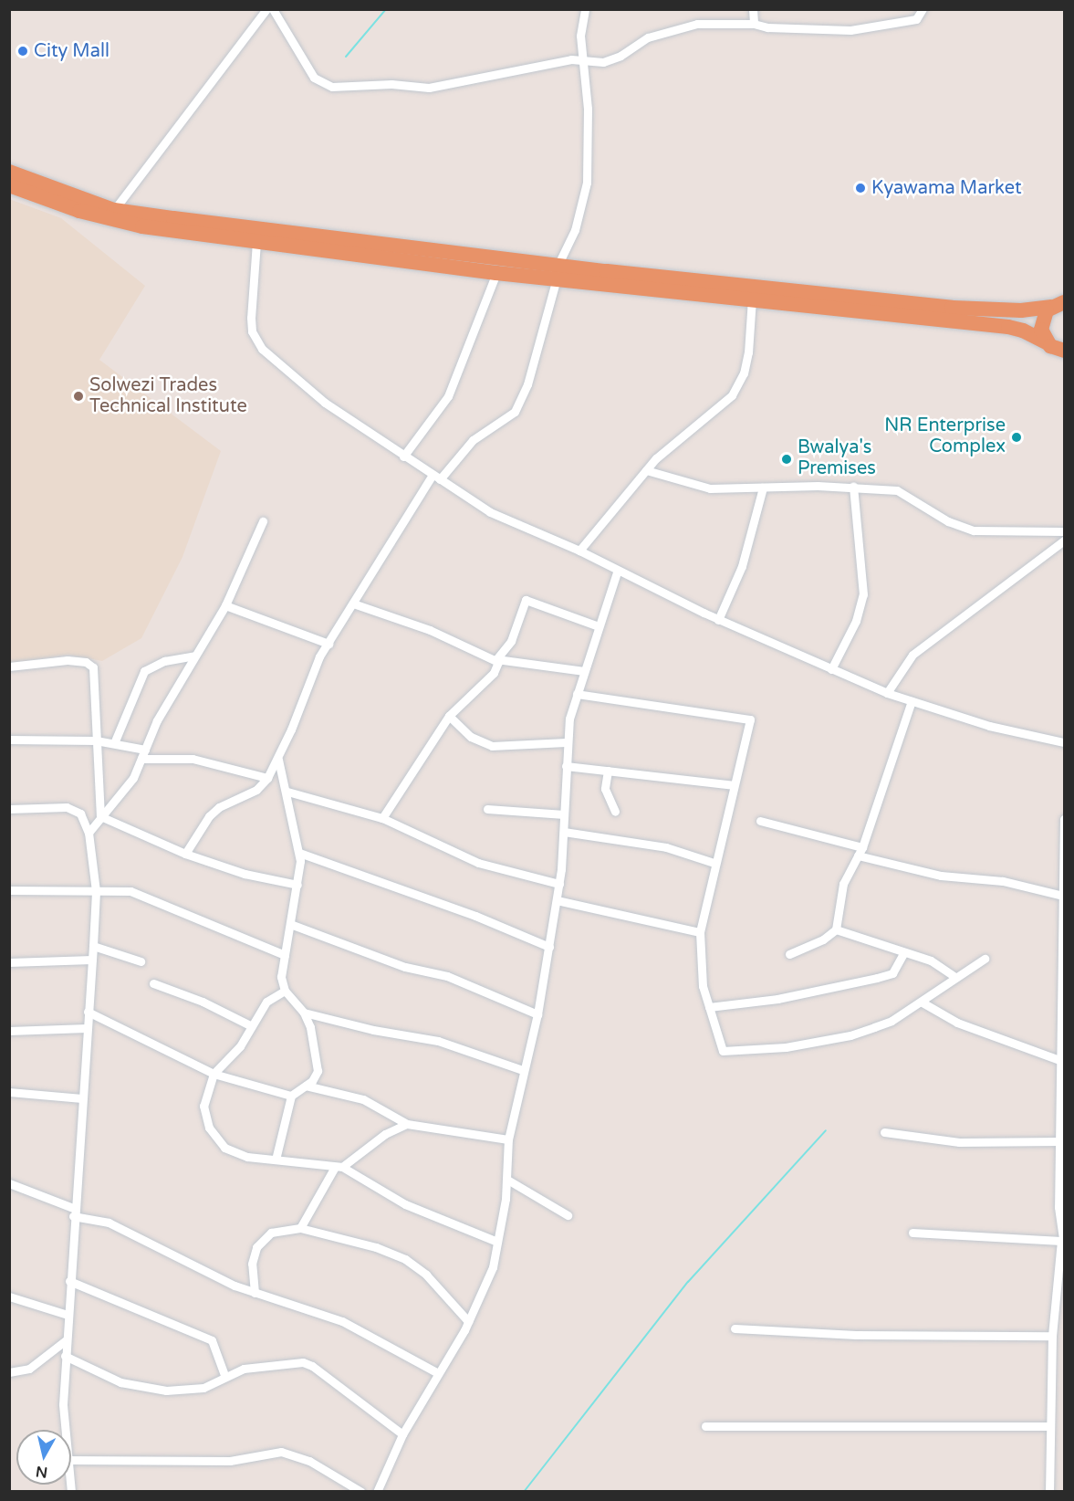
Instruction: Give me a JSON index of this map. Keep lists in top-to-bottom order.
{
  "places": [
    "City Mall",
    "Kyawama Market",
    "Solwezi Trades Technical Institute",
    "NR Enterprise Complex",
    "Bwalya's Premises"
  ],
  "north": "bottom"
}
